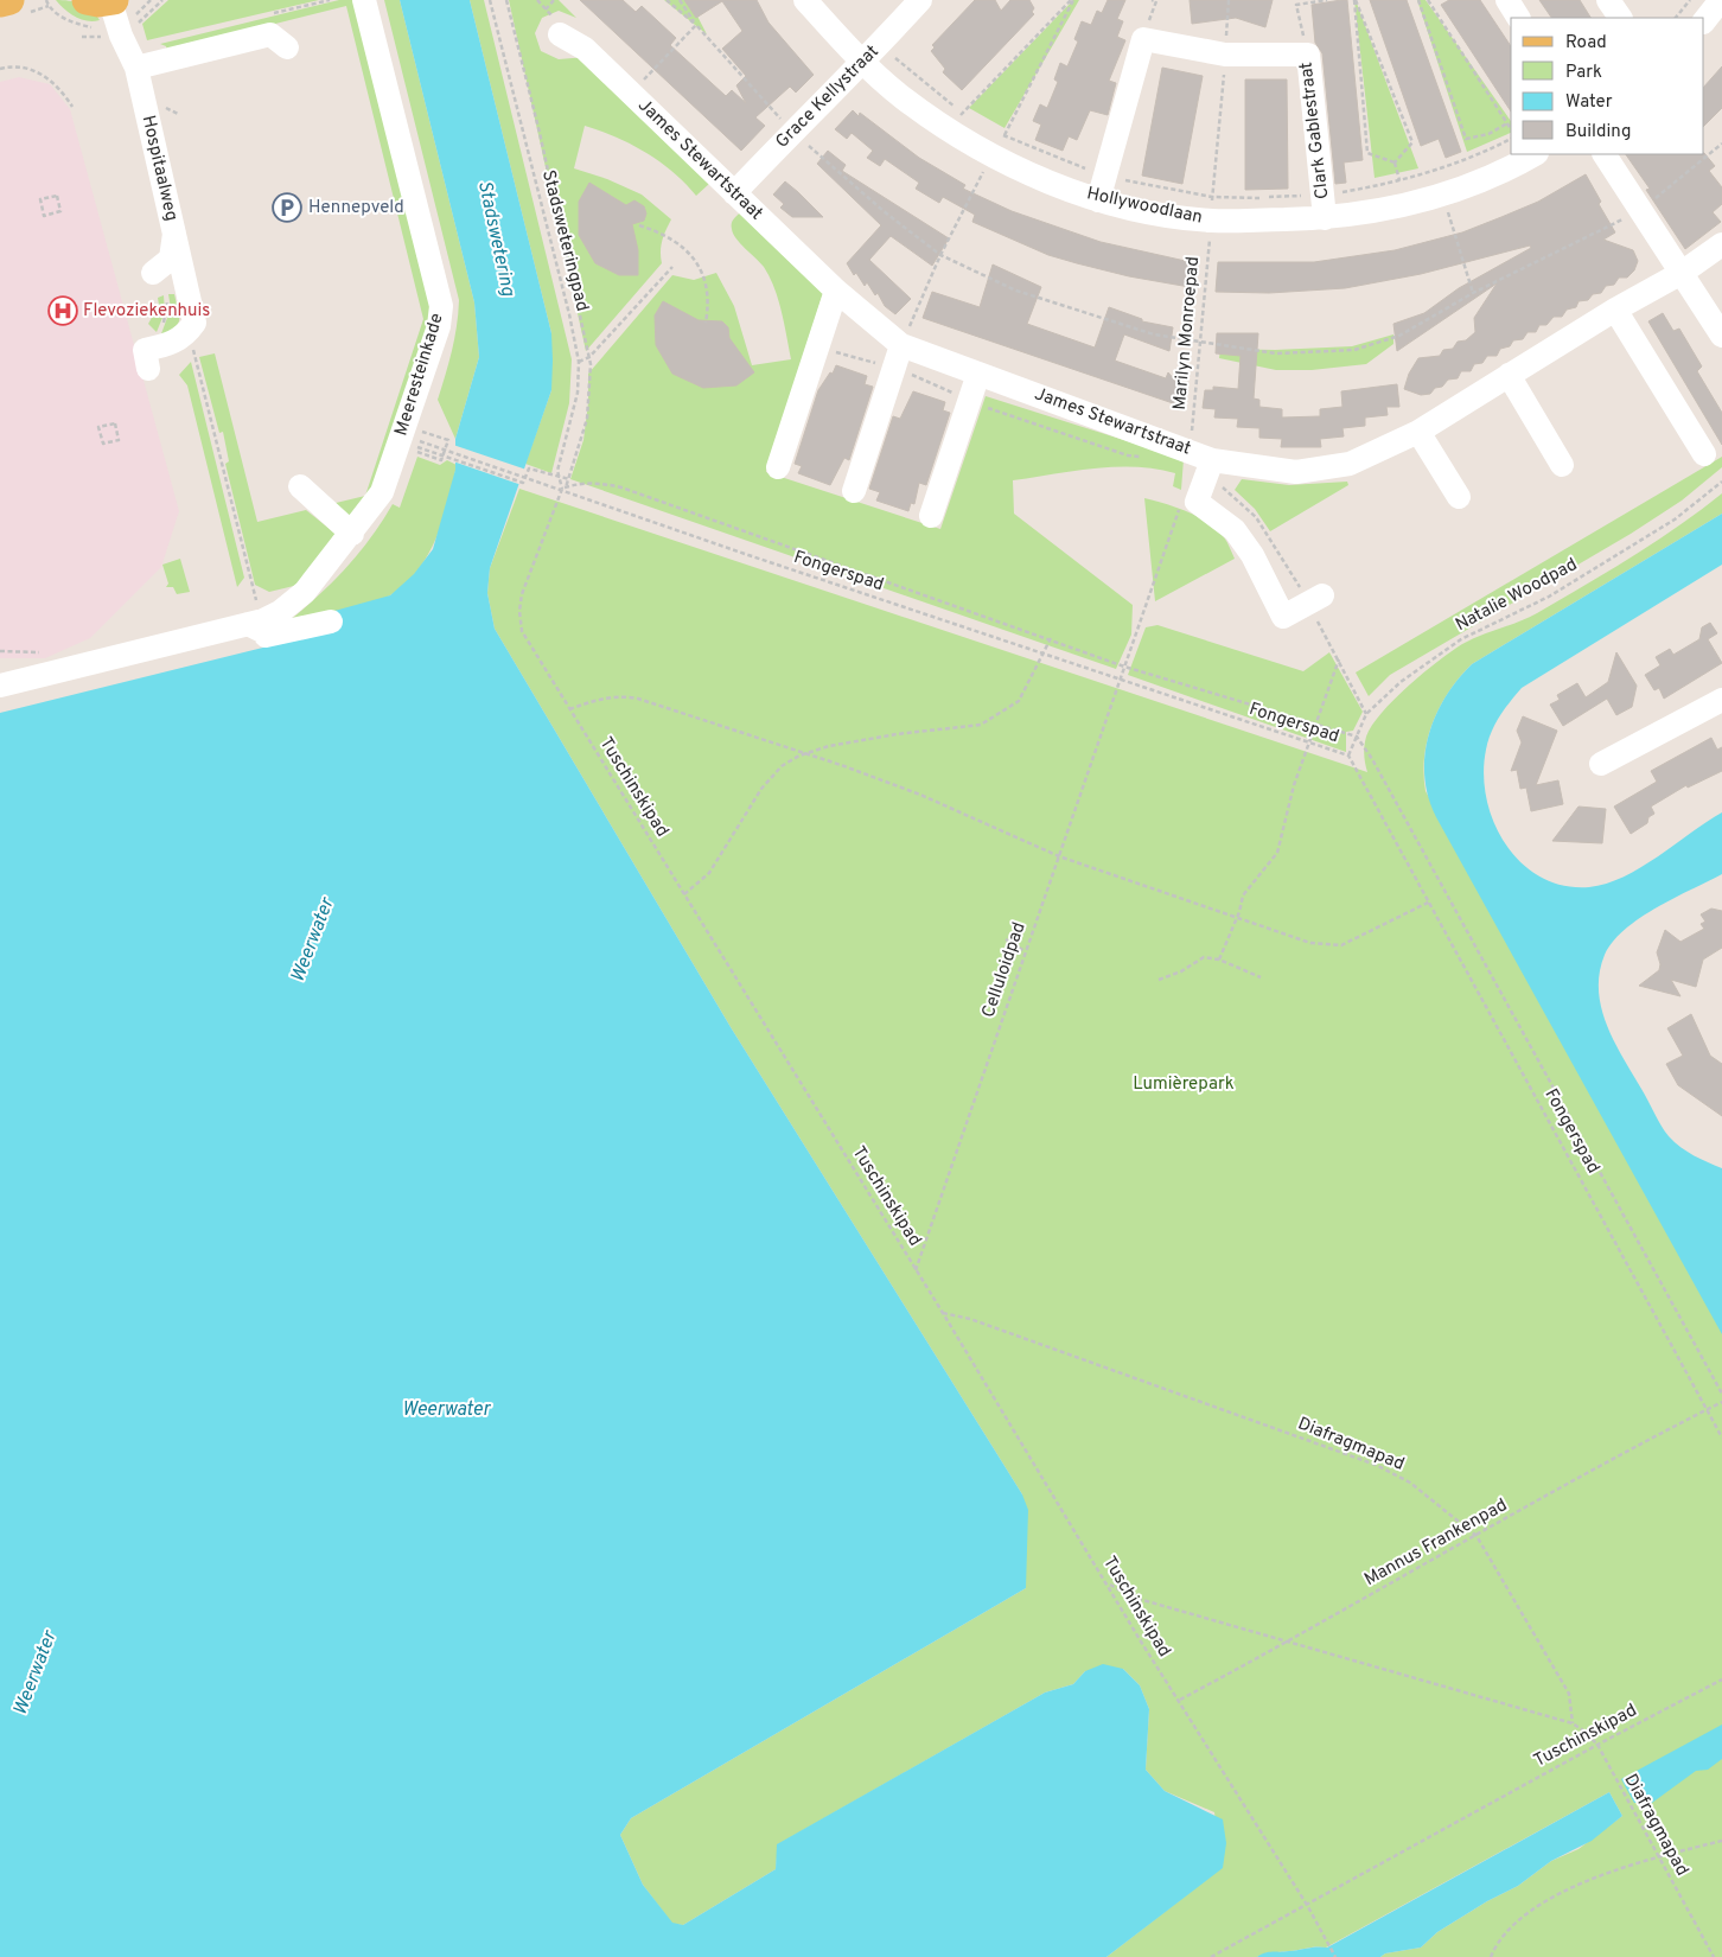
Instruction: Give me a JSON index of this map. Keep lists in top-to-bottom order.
{
  "streets": {
    "street": [
      "Grace Kellystraat",
      "Clark Gablestraat",
      "James Stewartstraat",
      "Hospitaalweg",
      "Hollywoodlaan",
      "Meeresteinkade"
    ],
    "path": [
      "Stadsweteringpad",
      "Marilyn Monroepad",
      "Fongerspad",
      "Natalie Woodpad",
      "Tuschinskipad",
      "Celluloidpad",
      "Diafragmapad",
      "Mannus Frankenpad"
    ]
  },
  "crossings": [
    ["Grace Kellystraat", "James Stewartstraat"],
    ["Grace Kellystraat", "Hollywoodlaan"],
    ["Clark Gablestraat", "Hollywoodlaan"],
    ["Clark Gablestraat", "Marilyn Monroepad"],
    ["James Stewartstraat", "Marilyn Monroepad"],
    ["Hollywoodlaan", "Marilyn Monroepad"],
    ["Stadsweteringpad", "Fongerspad"],
    ["Stadsweteringpad", "Tuschinskipad"],
    ["Fongerspad", "Natalie Woodpad"],
    ["Fongerspad", "Tuschinskipad"],
    ["Fongerspad", "Celluloidpad"],
    ["Fongerspad", "Mannus Frankenpad"],
    ["Tuschinskipad", "Celluloidpad"],
    ["Tuschinskipad", "Diafragmapad"],
    ["Tuschinskipad", "Mannus Frankenpad"],
    ["Diafragmapad", "Mannus Frankenpad"]
  ],
  "water": ["Stadswetering", "Weerwater"],
  "parks": ["Lumièrepark"],
  "places": {
    "parking": ["Hennepveld"],
    "hospital": ["Flevoziekenhuis"]
  },
  "legend": [
    "Road",
    "Park",
    "Water",
    "Building"
  ]
}
